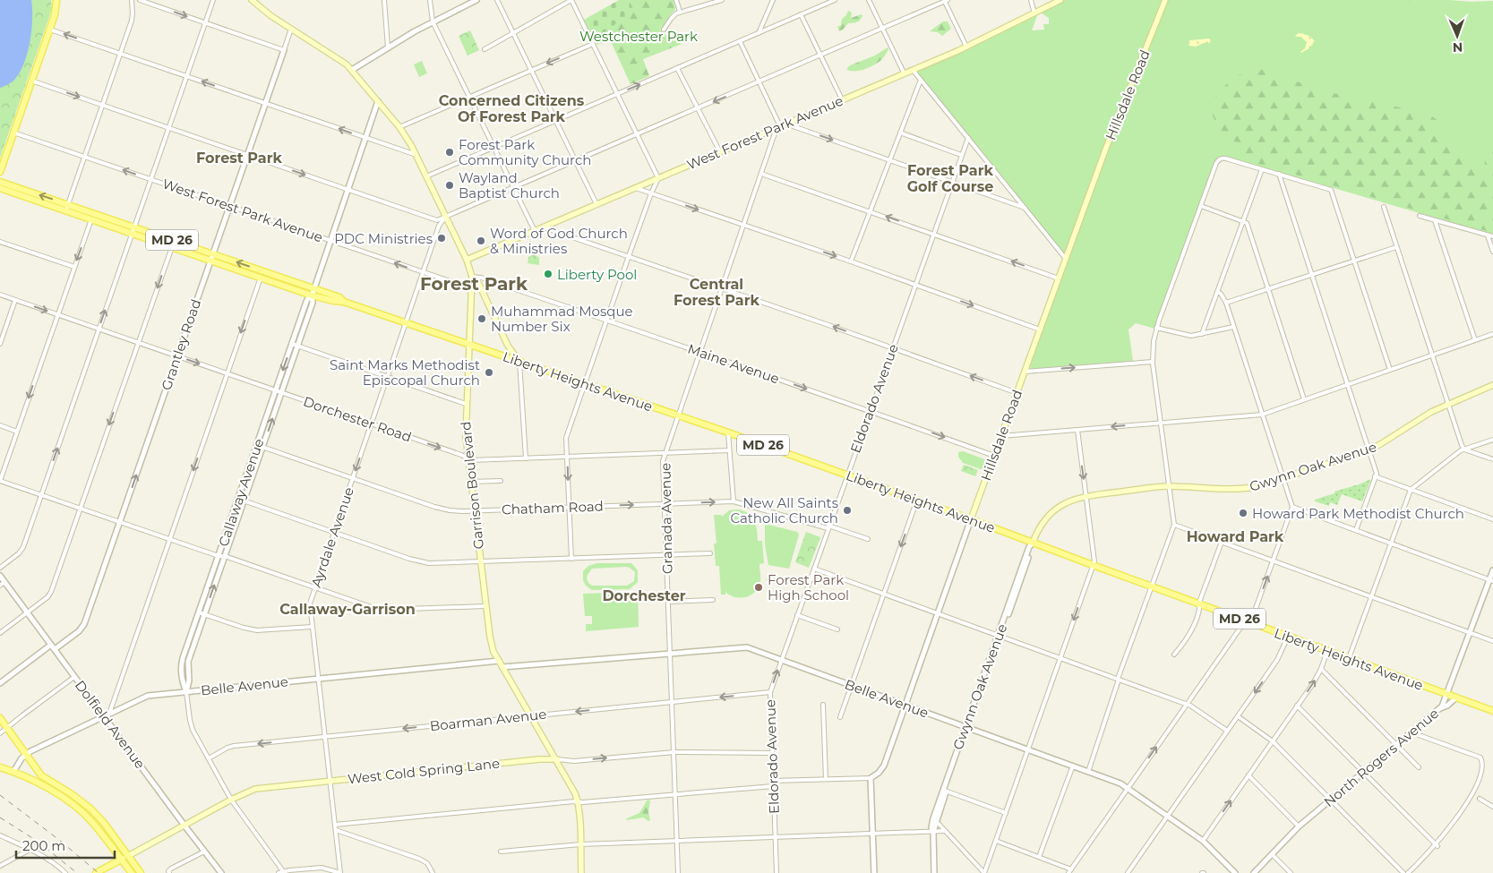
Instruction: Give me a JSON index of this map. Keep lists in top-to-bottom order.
{
  "streets": {
    "main road": [
      "Hillsdale Road",
      "West Forest Park Avenue",
      "MD 26",
      "Liberty Heights Avenue",
      "Gwynn Oak Avenue",
      "Garrison Boulevard",
      "West Cold Spring Lane"
    ],
    "street": [
      "Grantley Road",
      "Maine Avenue",
      "Eldorado Avenue",
      "Dorchester Road",
      "Callaway Avenue",
      "Chatham Road",
      "Granada Avenue",
      "Ayrdale Avenue",
      "Belle Avenue",
      "Boarman Avenue",
      "Dolfield Avenue",
      "North Rogers Avenue"
    ]
  },
  "crossings": [
    ["Hillsdale Road", "Maine Avenue"],
    ["Hillsdale Road", "Liberty Heights Avenue"],
    ["Hillsdale Road", "Belle Avenue"],
    ["West Forest Park Avenue", "Grantley Road"],
    ["West Forest Park Avenue", "Garrison Boulevard"],
    ["West Forest Park Avenue", "Callaway Avenue"],
    ["West Forest Park Avenue", "Granada Avenue"],
    ["West Forest Park Avenue", "Ayrdale Avenue"],
    ["Grantley Road", "Liberty Heights Avenue"],
    ["Grantley Road", "Dorchester Road"],
    ["Grantley Road", "Garrison Boulevard"],
    ["Grantley Road", "Dolfield Avenue"],
    ["Maine Avenue", "Eldorado Avenue"],
    ["Maine Avenue", "Garrison Boulevard"],
    ["Maine Avenue", "Granada Avenue"],
    ["Liberty Heights Avenue", "Eldorado Avenue"],
    ["Liberty Heights Avenue", "Gwynn Oak Avenue"],
    ["Liberty Heights Avenue", "Garrison Boulevard"],
    ["Liberty Heights Avenue", "Callaway Avenue"],
    ["Liberty Heights Avenue", "Granada Avenue"],
    ["Liberty Heights Avenue", "Ayrdale Avenue"],
    ["Liberty Heights Avenue", "North Rogers Avenue"],
    ["Eldorado Avenue", "Chatham Road"],
    ["Eldorado Avenue", "Belle Avenue"],
    ["Eldorado Avenue", "Boarman Avenue"],
    ["Eldorado Avenue", "West Cold Spring Lane"],
    ["Dorchester Road", "Garrison Boulevard"],
    ["Dorchester Road", "Callaway Avenue"],
    ["Dorchester Road", "Granada Avenue"],
    ["Dorchester Road", "Ayrdale Avenue"],
    ["Gwynn Oak Avenue", "Belle Avenue"],
    ["Garrison Boulevard", "Callaway Avenue"],
    ["Garrison Boulevard", "Chatham Road"],
    ["Garrison Boulevard", "Ayrdale Avenue"],
    ["Garrison Boulevard", "Belle Avenue"],
    ["Garrison Boulevard", "Boarman Avenue"],
    ["Garrison Boulevard", "West Cold Spring Lane"],
    ["Callaway Avenue", "Chatham Road"],
    ["Callaway Avenue", "Belle Avenue"],
    ["Callaway Avenue", "Boarman Avenue"],
    ["Callaway Avenue", "West Cold Spring Lane"],
    ["Chatham Road", "Granada Avenue"],
    ["Chatham Road", "Ayrdale Avenue"],
    ["Granada Avenue", "Belle Avenue"],
    ["Granada Avenue", "Boarman Avenue"],
    ["Granada Avenue", "West Cold Spring Lane"],
    ["Ayrdale Avenue", "Belle Avenue"],
    ["Ayrdale Avenue", "Boarman Avenue"],
    ["Ayrdale Avenue", "West Cold Spring Lane"],
    ["Belle Avenue", "Dolfield Avenue"],
    ["Dolfield Avenue", "West Cold Spring Lane"]
  ],
  "one_way": ["Maine Avenue", "Boarman Avenue"],
  "districts": [
    "Concerned Citizens Of Forest Park",
    "Forest Park",
    "Forest Park Golf Course",
    "Forest Park",
    "Central Forest Park",
    "Howard Park",
    "Dorchester",
    "Callaway-Garrison"
  ],
  "parks": ["Westchester Park"],
  "places": [
    "Forest Park Community Church",
    "Wayland Baptist Church",
    "PDC Ministries",
    "Word of God Church & Ministries",
    "Liberty Pool",
    "Muhammad Mosque Number Six",
    "Saint Marks Methodist Episcopal Church",
    "New All Saints Catholic Church",
    "Howard Park Methodist Church",
    "Forest Park High School"
  ],
  "scale_bar": "200 m",
  "north": "bottom"
}
